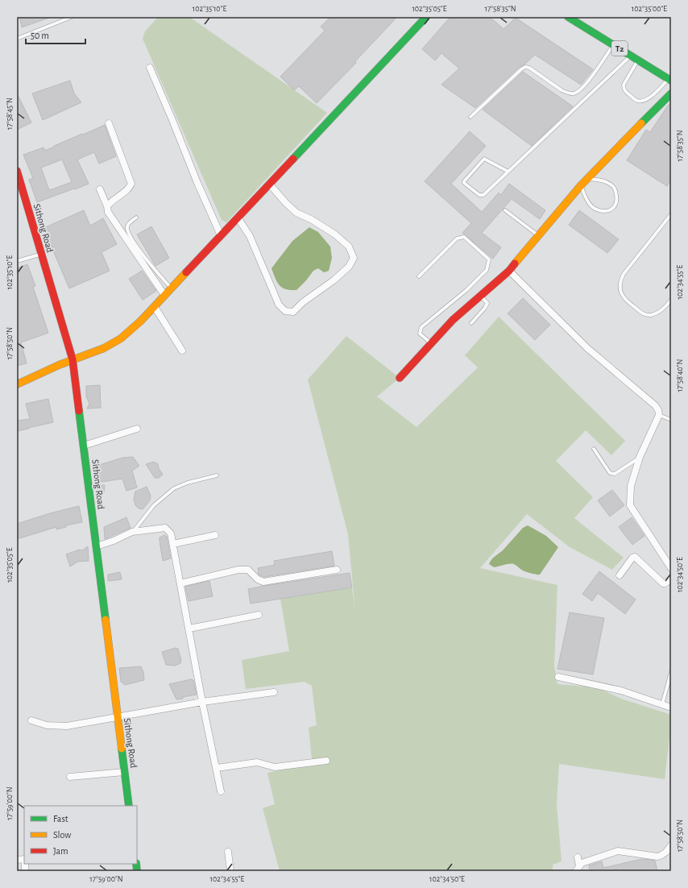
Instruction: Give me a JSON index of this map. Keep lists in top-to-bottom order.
{
  "streets": {
    "street": ["T2", "Sithong Road"]
  },
  "legend": ["Fast", "Slow", "Jam"],
  "scale_bar": "50 m",
  "coordinates": [
    "102°35'10\"E",
    "102°35'05\"E",
    "17°58'35\"N",
    "102°35'00\"E",
    "17°58'45\"N",
    "102°34'55\"E",
    "17°58'50\"N",
    "17°58'40\"N",
    "102°34'50\"E",
    "17°59'00\"N"
  ]
}
